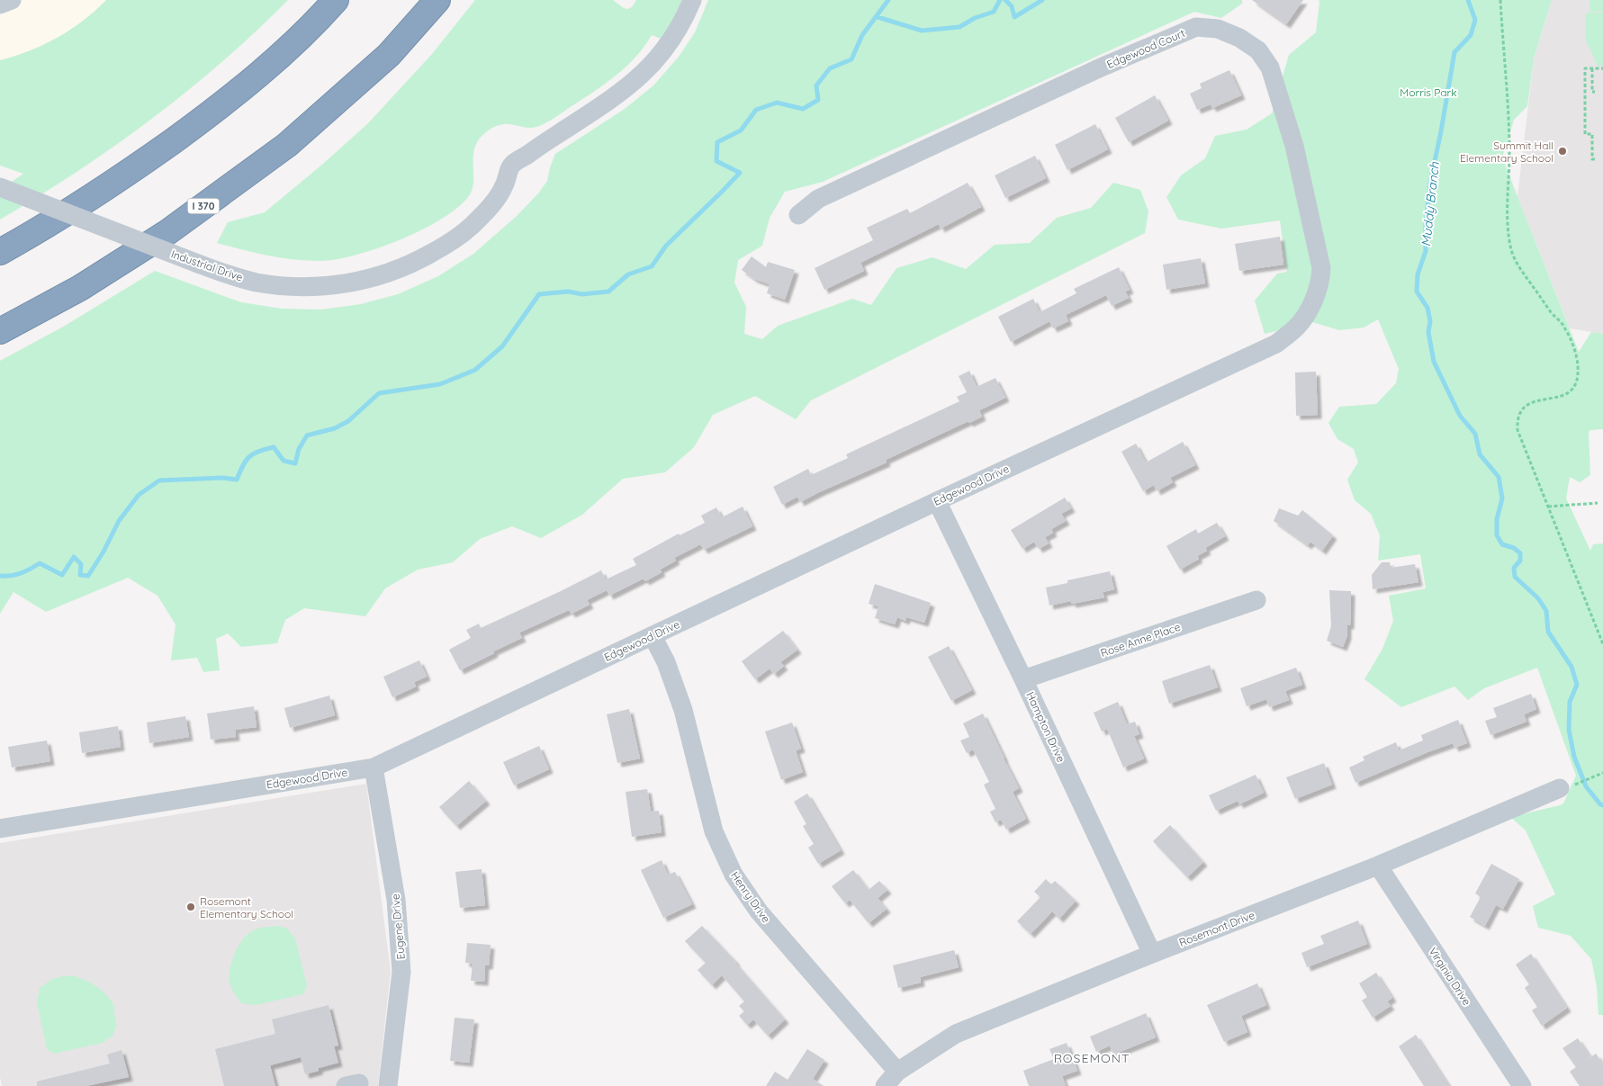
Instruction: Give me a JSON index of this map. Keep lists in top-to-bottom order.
{
  "streets": {
    "highway": ["I 370"],
    "street": [
      "Edgewood Court",
      "Industrial Drive",
      "Edgewood Drive",
      "Rose Anne Place",
      "Hampton Drive",
      "Henry Drive",
      "Eugene Drive",
      "Rosemont Drive",
      "Virginia Drive"
    ]
  },
  "crossings": [
    ["Edgewood Court", "Edgewood Drive"],
    ["Edgewood Drive", "Hampton Drive"],
    ["Edgewood Drive", "Henry Drive"],
    ["Edgewood Drive", "Eugene Drive"],
    ["Rose Anne Place", "Hampton Drive"],
    ["Hampton Drive", "Rosemont Drive"],
    ["Henry Drive", "Rosemont Drive"],
    ["Rosemont Drive", "Virginia Drive"]
  ],
  "districts": ["ROSEMONT"],
  "water": ["Muddy Branch"],
  "parks": ["Morris Park"],
  "places": ["Summit Hall Elementary School", "Rosemont Elementary School"]
}
